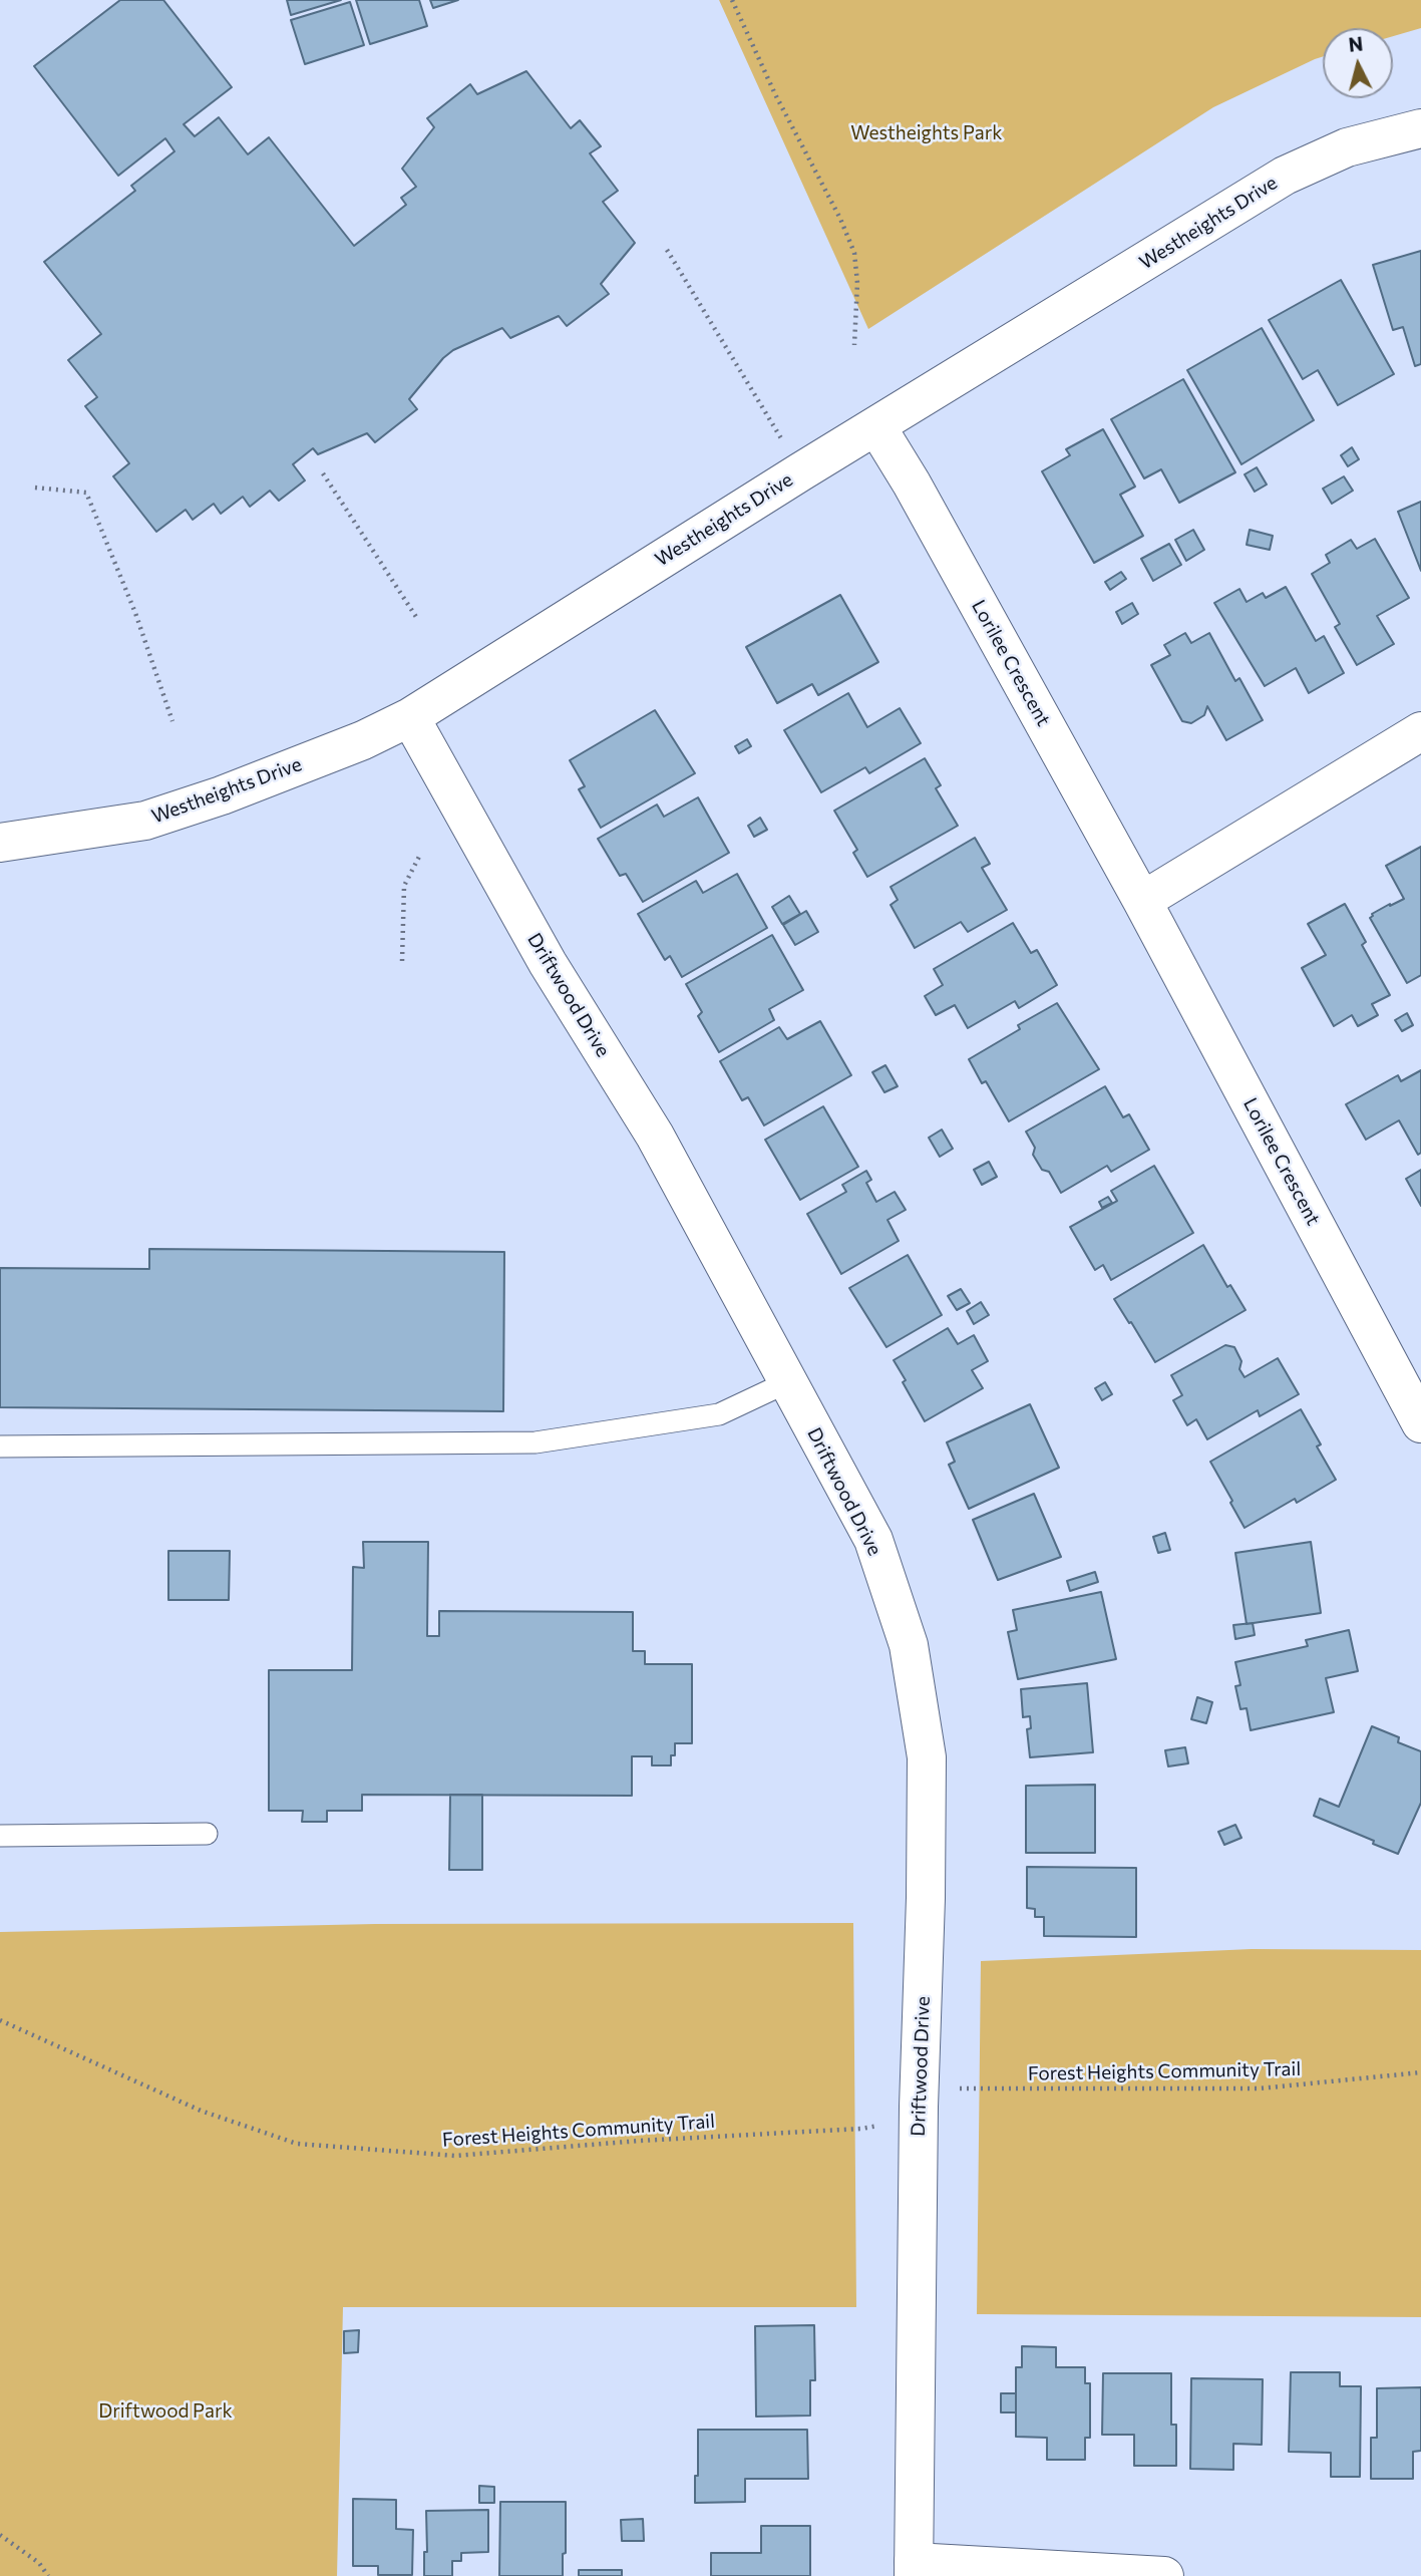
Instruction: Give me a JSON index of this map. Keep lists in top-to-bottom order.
{
  "streets": {
    "street": ["Westheights Drive", "Lorilee Crescent", "Driftwood Drive"],
    "path": ["Forest Heights Community Trail"]
  },
  "crossings": [
    ["Westheights Drive", "Lorilee Crescent"],
    ["Westheights Drive", "Driftwood Drive"]
  ],
  "parks": ["Westheights Park", "Driftwood Park"],
  "north": "top"
}
